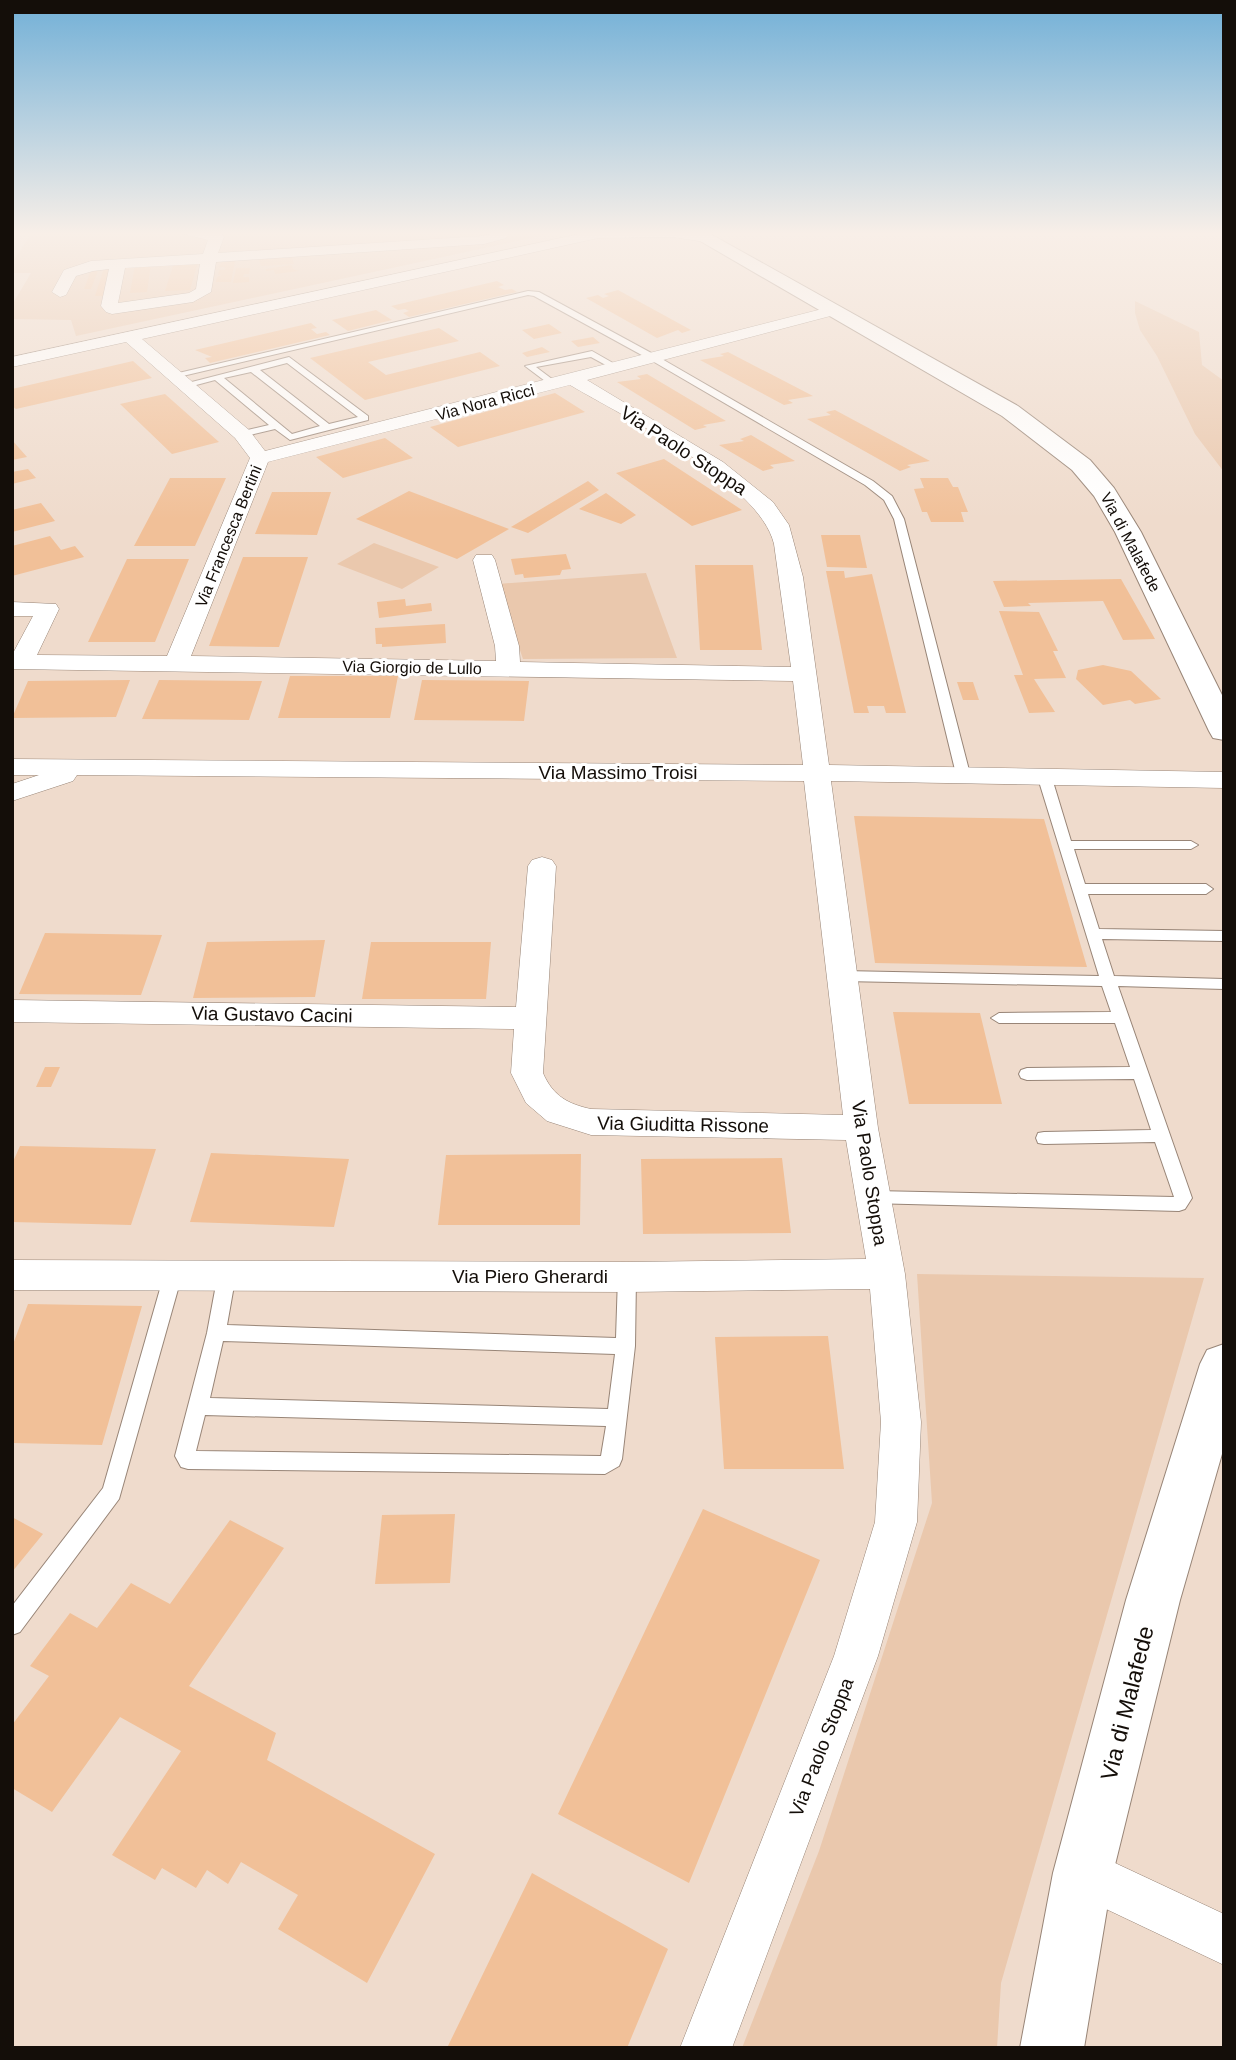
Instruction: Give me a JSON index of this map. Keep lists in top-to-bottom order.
{
  "streets": {
    "street": [
      "Via Nora Ricci",
      "Via Paolo Stoppa",
      "Via Francesca Bertini",
      "Via di Malafede",
      "Via Giorgio de Lullo",
      "Via Massimo Troisi",
      "Via Gustavo Cacini",
      "Via Giuditta Rissone",
      "Via Piero Gherardi"
    ]
  },
  "crossings": [
    ["Via Nora Ricci", "Via Paolo Stoppa"],
    ["Via Nora Ricci", "Via Francesca Bertini"],
    ["Via Paolo Stoppa", "Via Giorgio de Lullo"],
    ["Via Paolo Stoppa", "Via Massimo Troisi"],
    ["Via Paolo Stoppa", "Via Giuditta Rissone"],
    ["Via Paolo Stoppa", "Via Piero Gherardi"],
    ["Via Francesca Bertini", "Via Giorgio de Lullo"],
    ["Via Gustavo Cacini", "Via Giuditta Rissone"]
  ]
}
